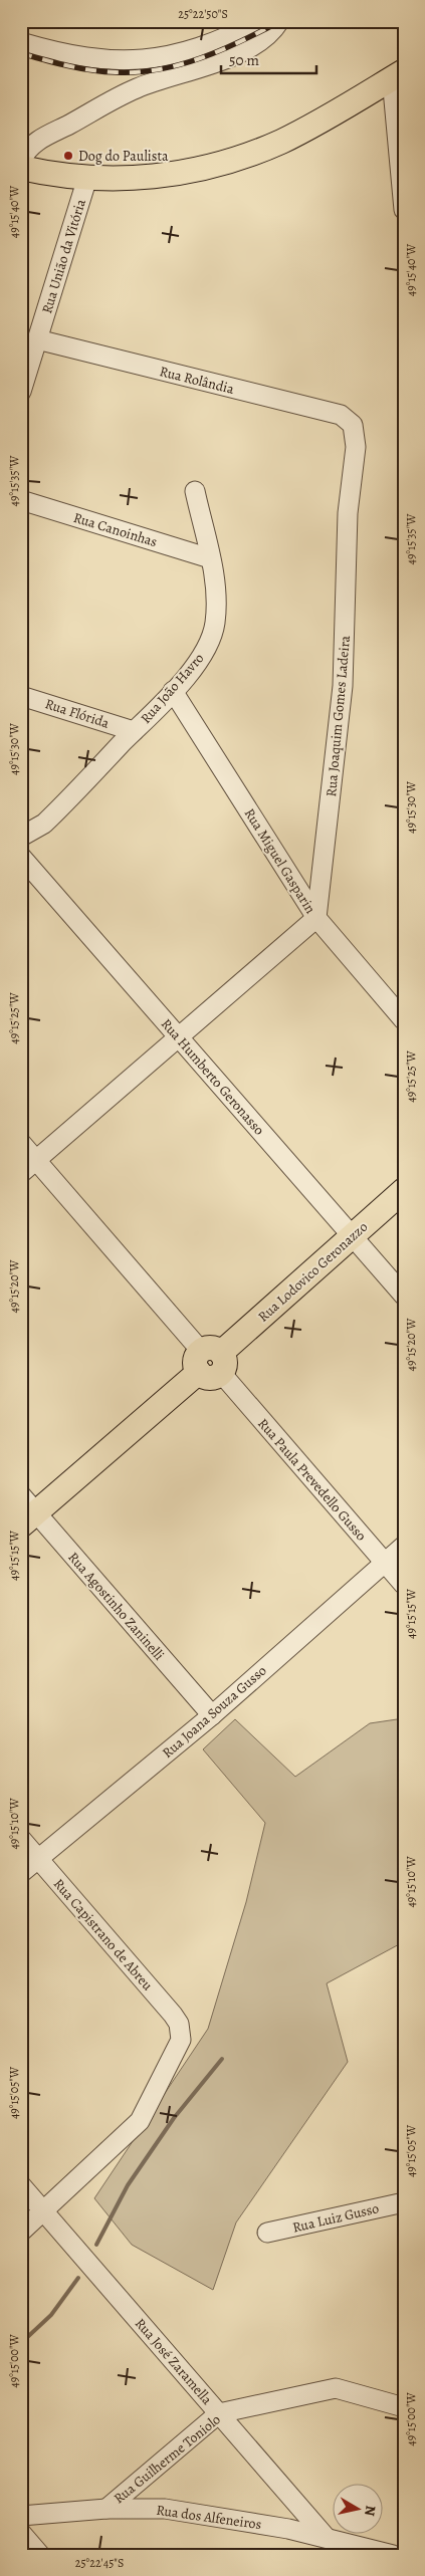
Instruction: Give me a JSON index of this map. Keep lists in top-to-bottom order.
{
  "streets": {
    "main road": ["Rua Lodovico Geronazzo"],
    "street": [
      "Rua União da Vitória",
      "Rua Rolândia",
      "Rua Canoinhas",
      "Rua João Havro",
      "Rua Flórida",
      "Rua Joaquim Gomes Ladeira",
      "Rua Miguel Gasparin",
      "Rua Humberto Geronasso",
      "Rua Paula Prevedello Gusso",
      "Rua Agostinho Zaninelli",
      "Rua Joana Souza Gusso",
      "Rua Capistrano de Abreu",
      "Rua Luiz Gusso",
      "Rua José Zaramella",
      "Rua Guilherme Toniolo",
      "Rua dos Alfeneiros"
    ]
  },
  "crossings": [
    ["Rua União da Vitória", "Rua Rolândia"],
    ["Rua Rolândia", "Rua Joaquim Gomes Ladeira"],
    ["Rua Canoinhas", "Rua João Havro"],
    ["Rua João Havro", "Rua Flórida"],
    ["Rua João Havro", "Rua Miguel Gasparin"],
    ["Rua Joaquim Gomes Ladeira", "Rua Miguel Gasparin"],
    ["Rua Humberto Geronasso", "Rua Lodovico Geronazzo"],
    ["Rua Lodovico Geronazzo", "Rua Paula Prevedello Gusso"],
    ["Rua Lodovico Geronazzo", "Rua Agostinho Zaninelli"],
    ["Rua Paula Prevedello Gusso", "Rua Joana Souza Gusso"],
    ["Rua Agostinho Zaninelli", "Rua Joana Souza Gusso"],
    ["Rua Joana Souza Gusso", "Rua Capistrano de Abreu"],
    ["Rua Capistrano de Abreu", "Rua José Zaramella"],
    ["Rua José Zaramella", "Rua Guilherme Toniolo"],
    ["Rua José Zaramella", "Rua dos Alfeneiros"],
    ["Rua Guilherme Toniolo", "Rua dos Alfeneiros"]
  ],
  "places": ["Dog do Paulista"],
  "scale_bar": "50 m",
  "north": "right",
  "coordinates": [
    "25°22'50\"S",
    "49°15'40\"W",
    "49°15'35\"W",
    "49°15'30\"W",
    "49°15'25\"W",
    "49°15'20\"W",
    "49°15'15\"W",
    "49°15'10\"W",
    "49°15'05\"W",
    "49°15'00\"W",
    "25°22'45\"S"
  ]
}
